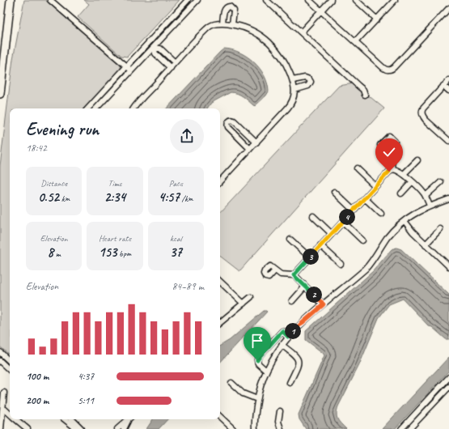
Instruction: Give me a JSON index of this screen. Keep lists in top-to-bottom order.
{
  "page": {
    "heading": ["Evening run", "18:42"],
    "stats": [
      ["Distance", "0.52 km"],
      ["Time", "2:34"],
      ["Pace", "4:57 /km"],
      ["Elevation", "8 m"],
      ["Heart rate", "153 bpm"],
      ["kcal", "37"]
    ],
    "pins": [
      "4",
      "3",
      "2",
      "1"
    ],
    "chart": ["Elevation", "84–89 m"],
    "list": [
      {
        "name": "100 m",
        "note": "4:37"
      },
      {
        "name": "200 m",
        "note": "5:11"
      }
    ]
  }
}
